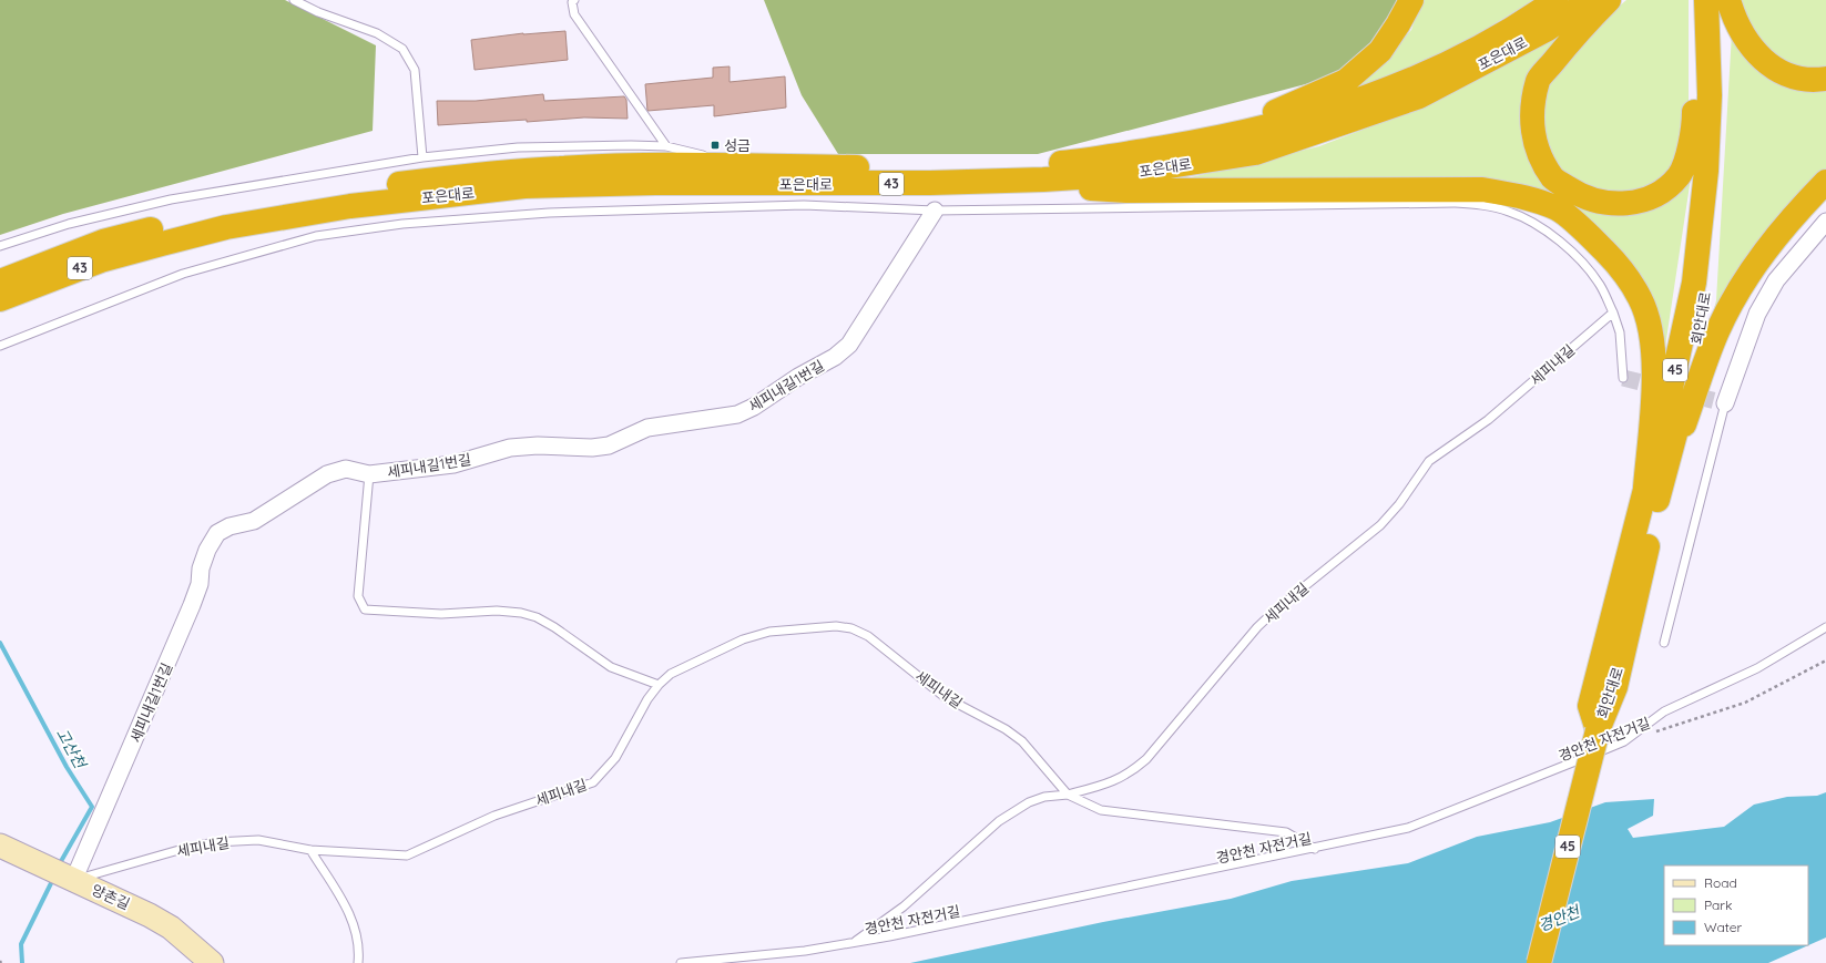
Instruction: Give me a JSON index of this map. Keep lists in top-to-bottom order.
{
  "streets": {
    "highway": [
      "포은대로",
      "43",
      "회안대로",
      "45"
    ],
    "street": ["세피내길1번길", "양촌길"],
    "lane": ["세피내길"],
    "path": ["경안천 자전거길"]
  },
  "crossings": [
    ["세피내길", "세피내길1번길"],
    ["세피내길", "양촌길"],
    ["세피내길1번길", "양촌길"]
  ],
  "water": ["고산천", "경안천"],
  "places": {
    "transit": ["성금"]
  },
  "legend": ["Road", "Park", "Water"]
}
